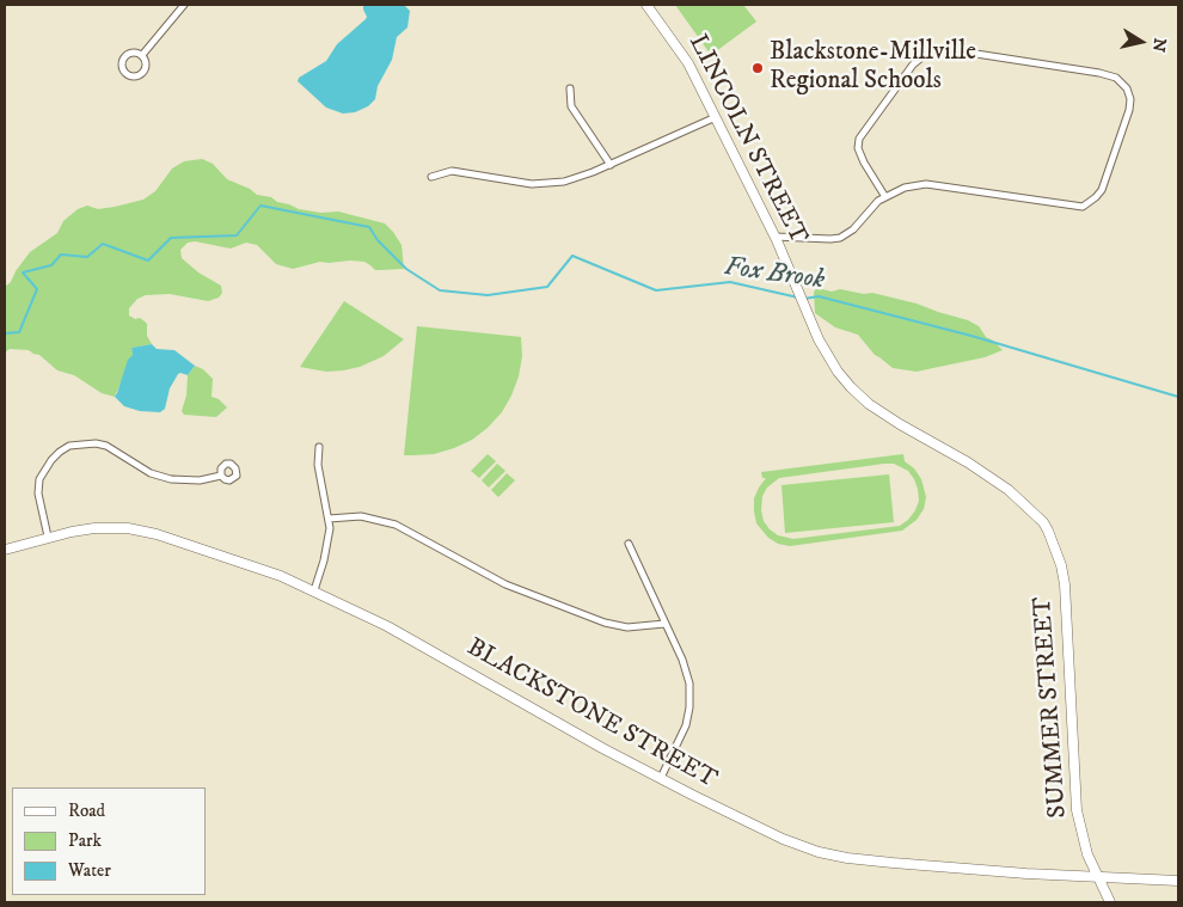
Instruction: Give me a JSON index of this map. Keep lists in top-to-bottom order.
{
  "streets": {
    "main road": ["LINCOLN STREET", "SUMMER STREET", "BLACKSTONE STREET"]
  },
  "crossings": [
    ["LINCOLN STREET", "SUMMER STREET"],
    ["SUMMER STREET", "BLACKSTONE STREET"]
  ],
  "water": ["Fox Brook"],
  "places": ["Blackstone-Millville Regional Schools"],
  "legend": ["Road", "Park", "Water"],
  "north": "right"
}
